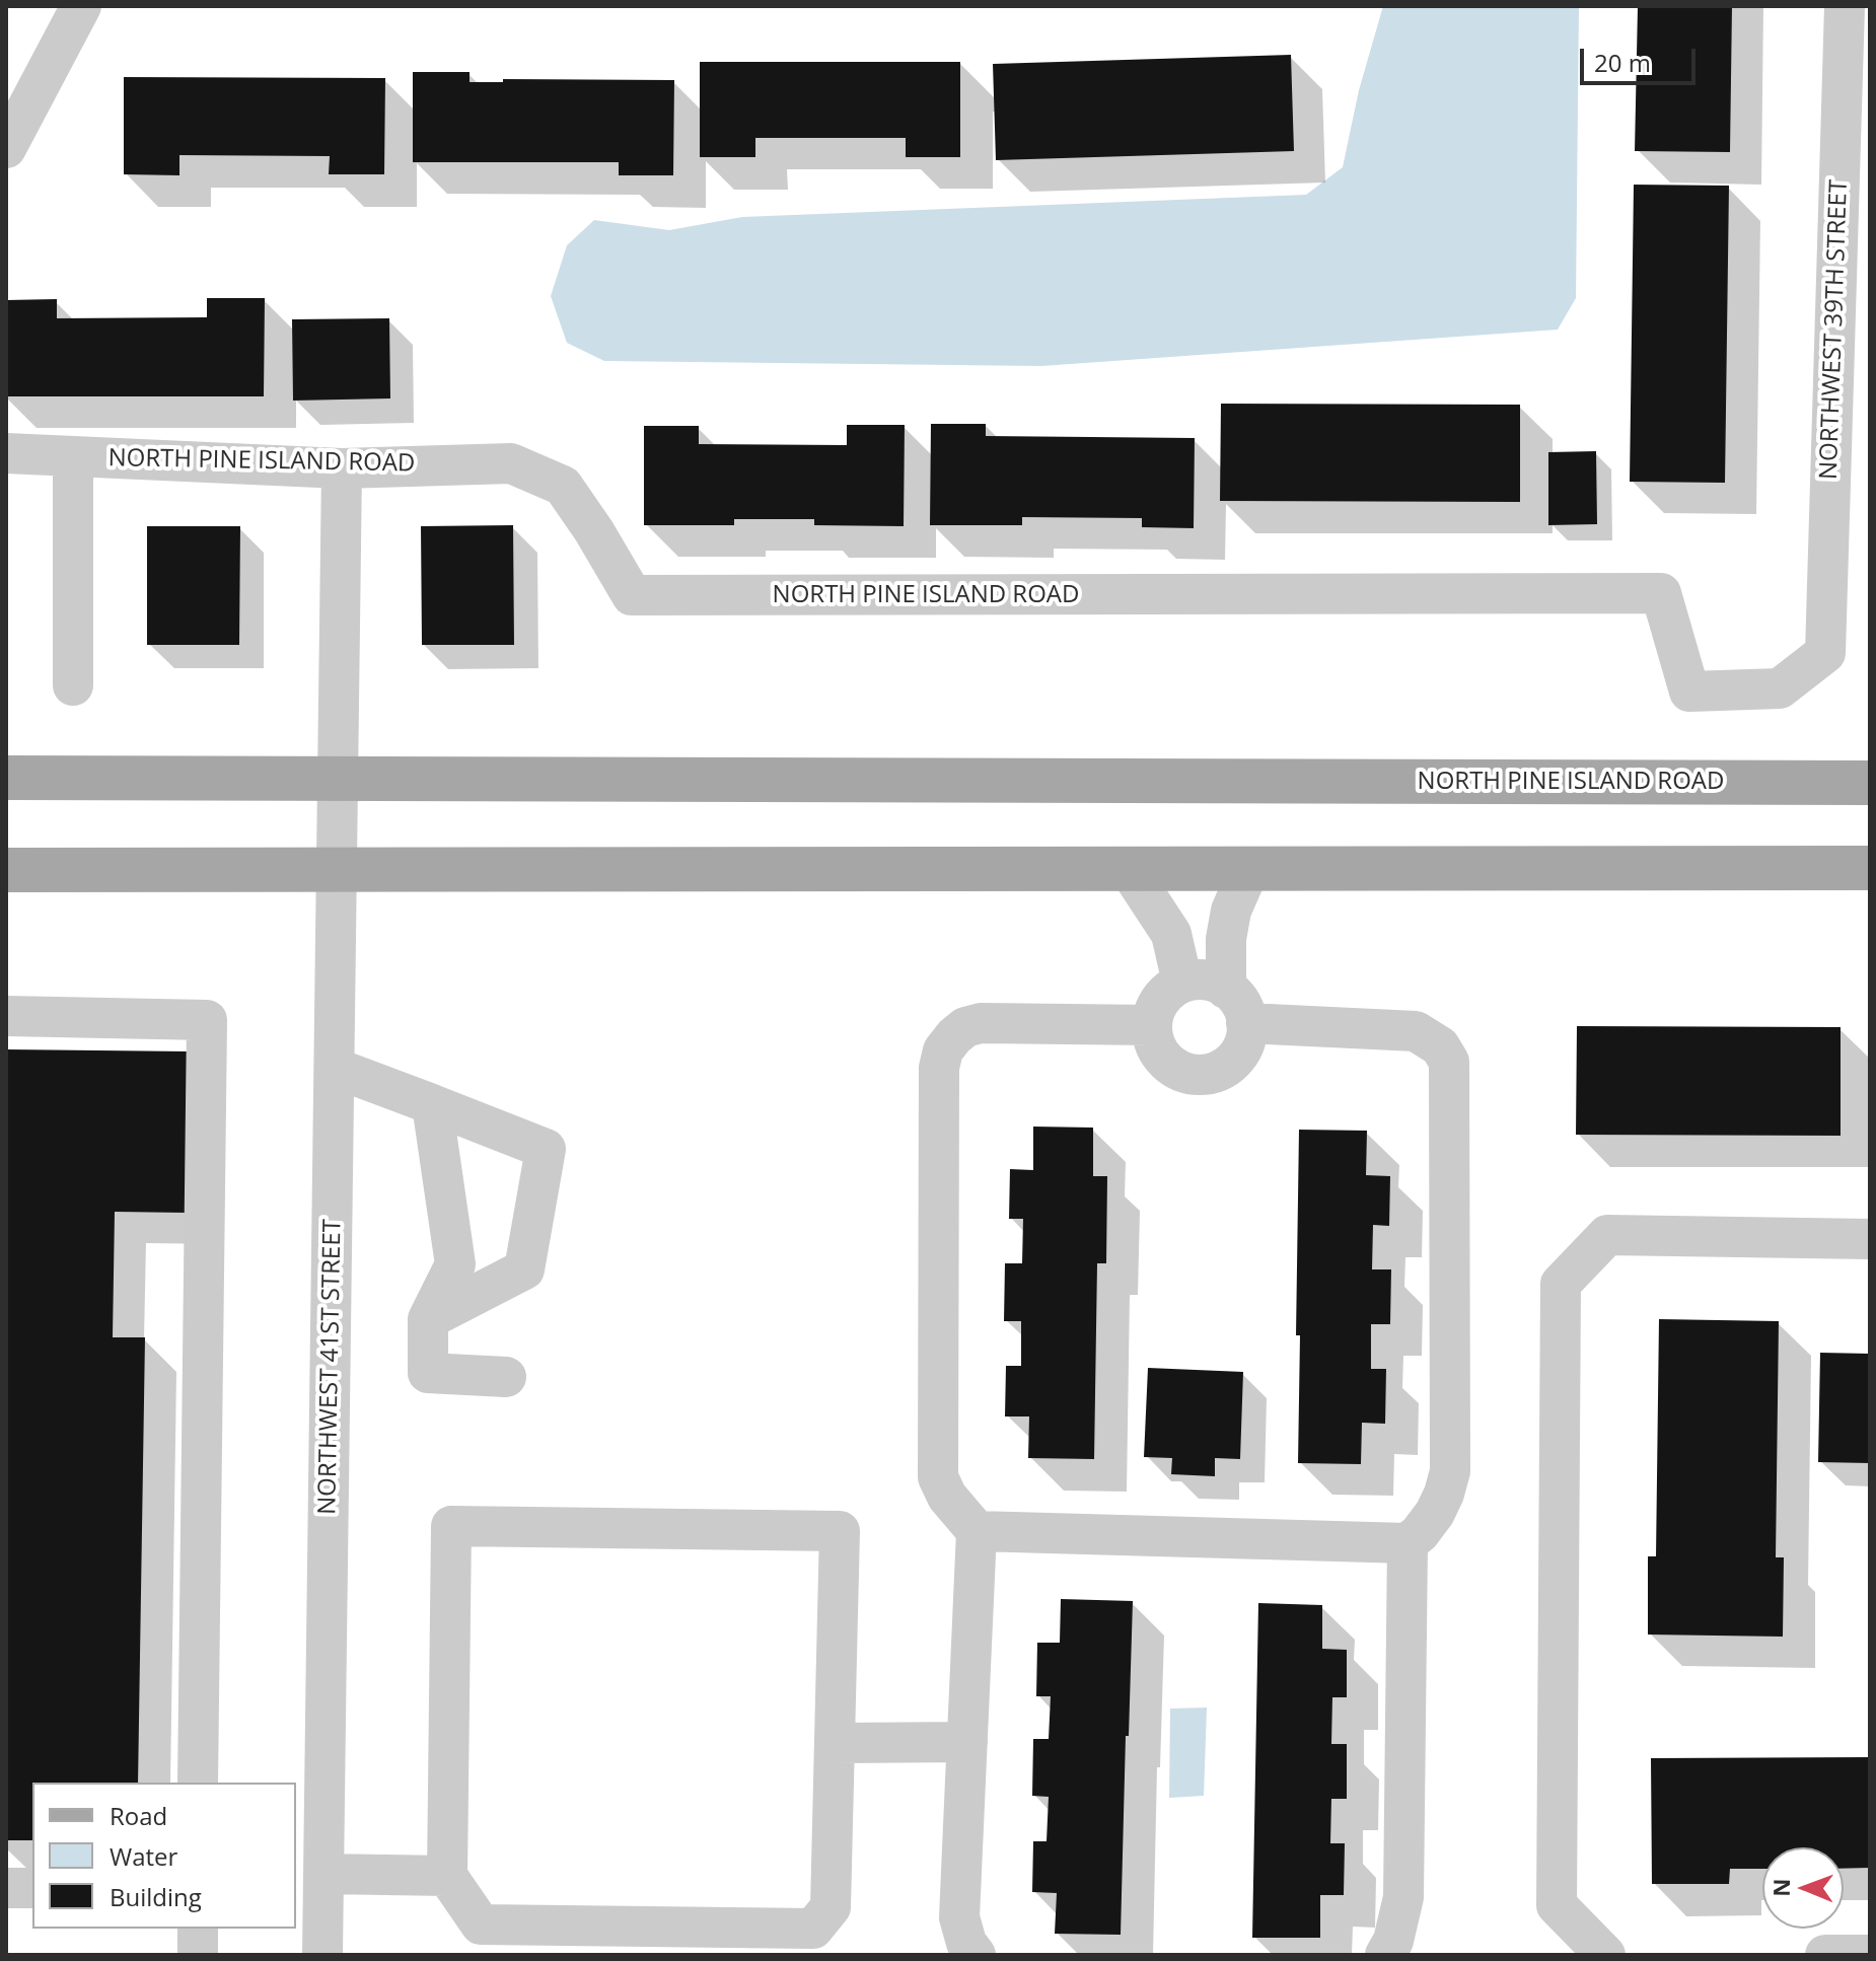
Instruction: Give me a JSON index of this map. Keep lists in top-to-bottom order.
{
  "streets": {
    "main road": ["NORTH PINE ISLAND ROAD"],
    "street": ["NORTHWEST 39TH STREET", "NORTHWEST 41ST STREET"]
  },
  "crossings": [
    ["NORTHWEST 39TH STREET", "NORTH PINE ISLAND ROAD"],
    ["NORTH PINE ISLAND ROAD", "NORTHWEST 41ST STREET"]
  ],
  "legend": ["Road", "Water", "Building"],
  "scale_bar": "20 m",
  "north": "left"
}
